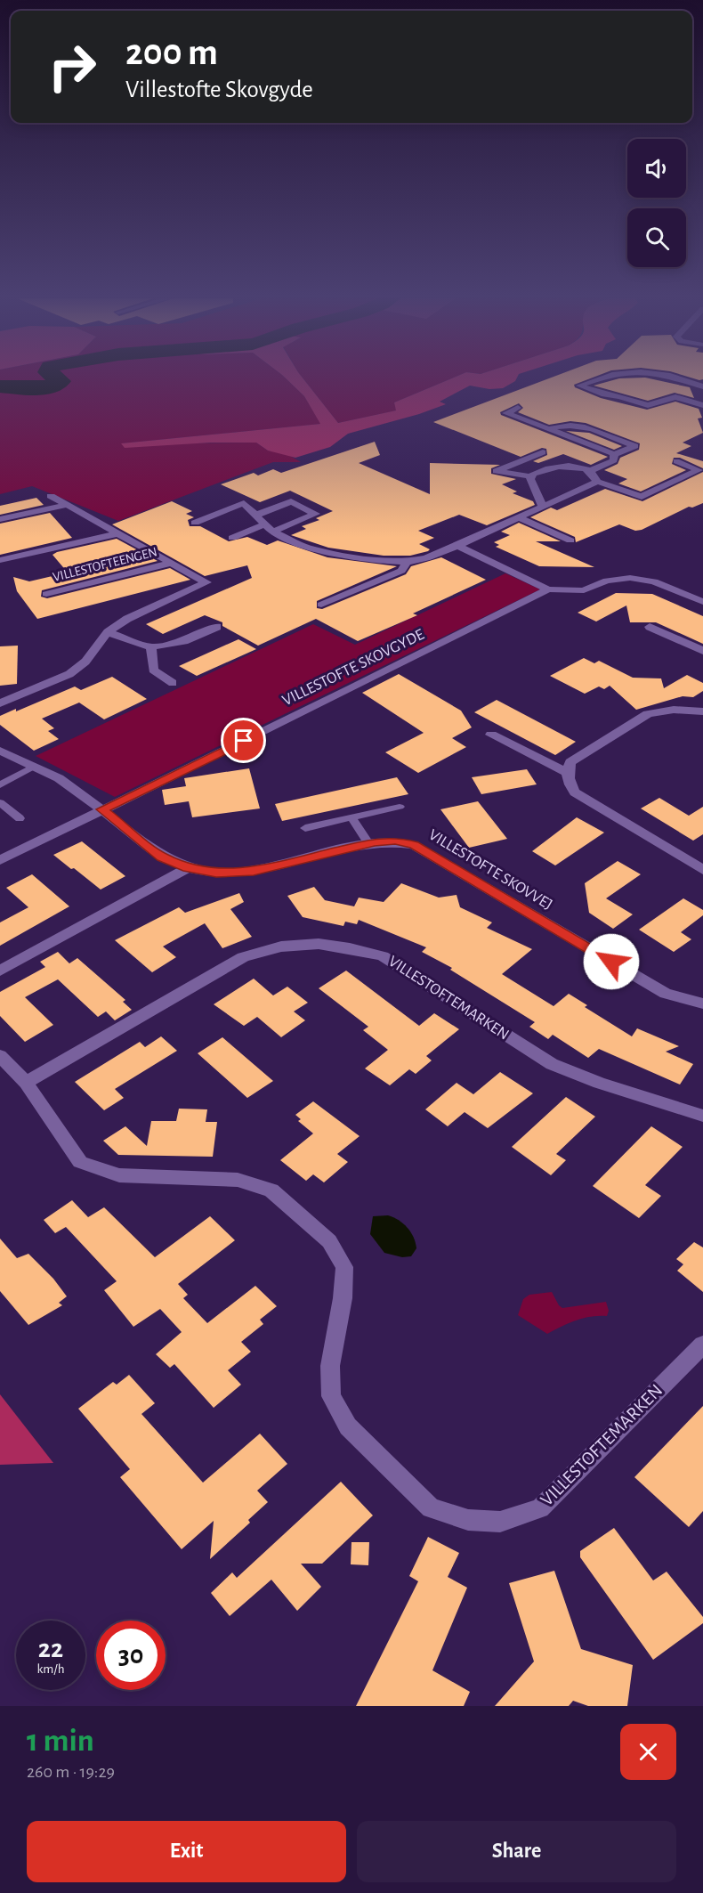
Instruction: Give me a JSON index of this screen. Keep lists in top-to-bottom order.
{
  "streets": {
    "street": [
      "VILLESTOFTEENGEN",
      "VILLESTOFTE SKOVGYDE",
      "VILLESTOFTE SKOVVEJ",
      "VILLESTOFTEMARKEN"
    ]
  },
  "crossings": [
    ["VILLESTOFTE SKOVGYDE", "VILLESTOFTE SKOVVEJ"]
  ],
  "page": {
    "turn": ["200 m", "Villestofte Skovgyde"],
    "speed": "22 km/h",
    "limit": "30",
    "heading": ["1 min", "260 m · 19:29"],
    "buttons": ["Exit", "Share"]
  }
}
